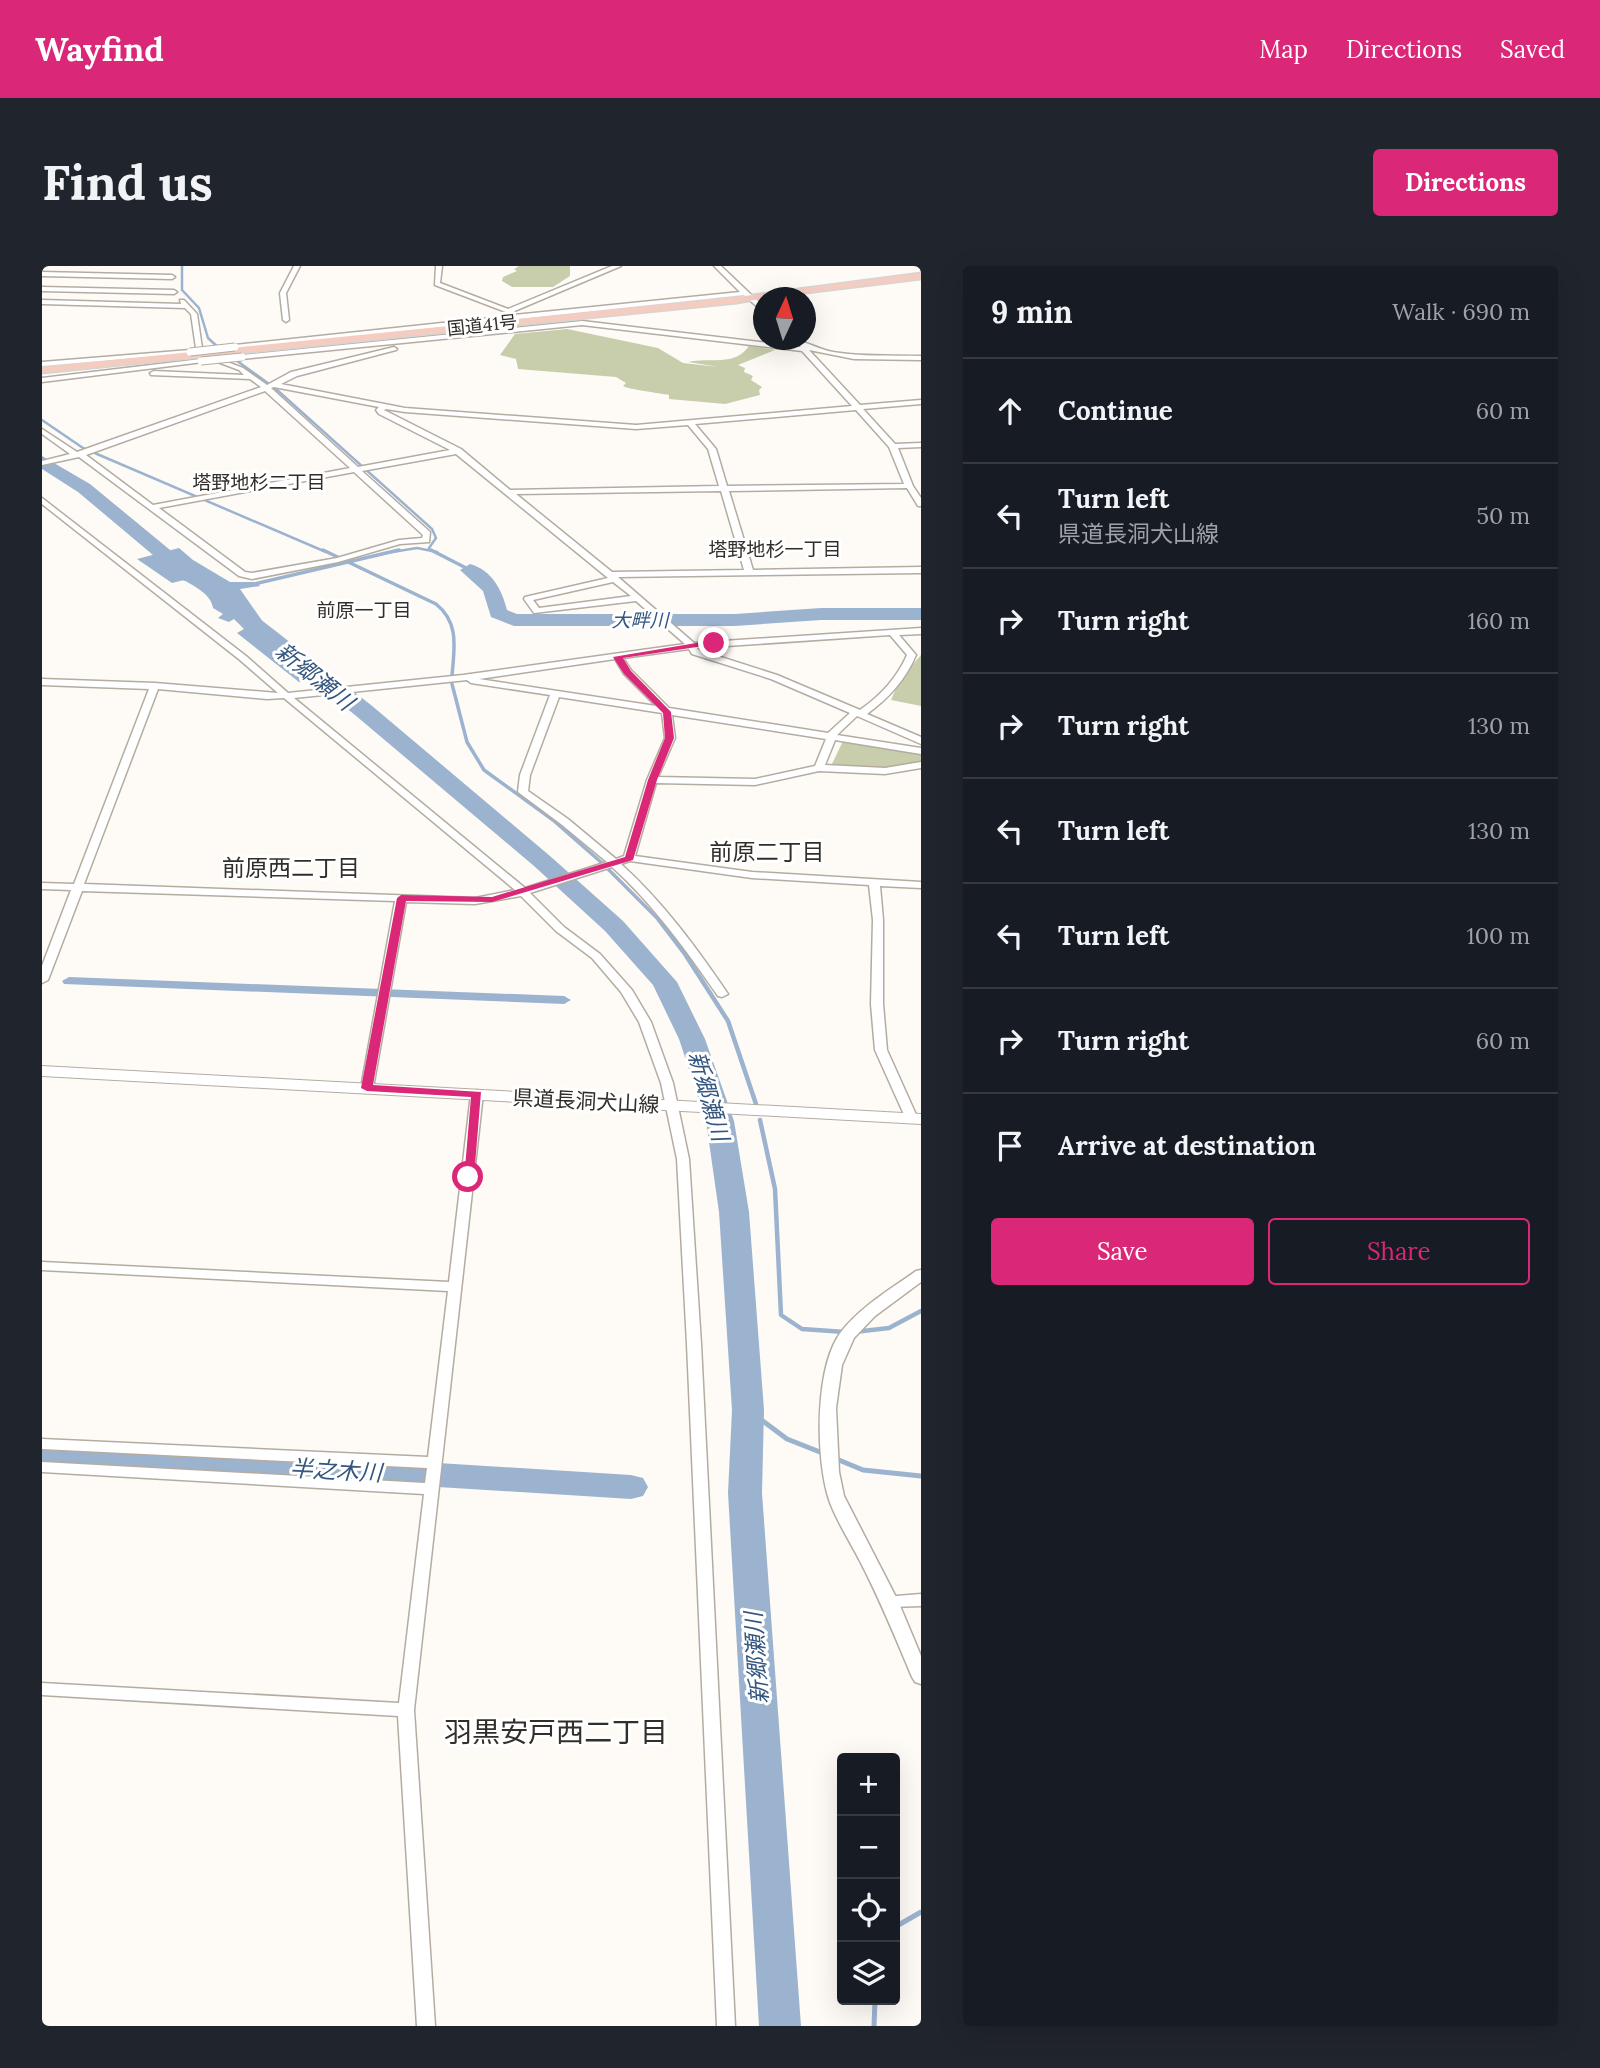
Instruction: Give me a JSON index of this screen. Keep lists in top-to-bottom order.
{
  "streets": {
    "highway": ["国道41号"],
    "main road": ["県道長洞犬山線"]
  },
  "districts": [
    "塔野地杉二丁目",
    "塔野地杉一丁目",
    "前原一丁目",
    "前原二丁目",
    "前原西二丁目",
    "羽黒安戸西二丁目"
  ],
  "water": ["大畔川", "新郷瀬川", "半之木川"],
  "north": "top",
  "page": {
    "header": "Wayfind",
    "nav": ["Map", "Directions", "Saved"],
    "buttons": [
      "Directions",
      ["Save", "Share"]
    ],
    "title": "Find us",
    "heading": ["9 min", "Walk · 690 m"],
    "list": [
      ["Continue", "60 m"],
      ["Turn left", "県道長洞犬山線", "50 m"],
      ["Turn right", "160 m"],
      ["Turn right", "130 m"],
      ["Turn left", "130 m"],
      ["Turn left", "100 m"],
      ["Turn right", "60 m"],
      "Arrive at destination"
    ],
    "map_buttons": ["+", "−"]
  }
}
